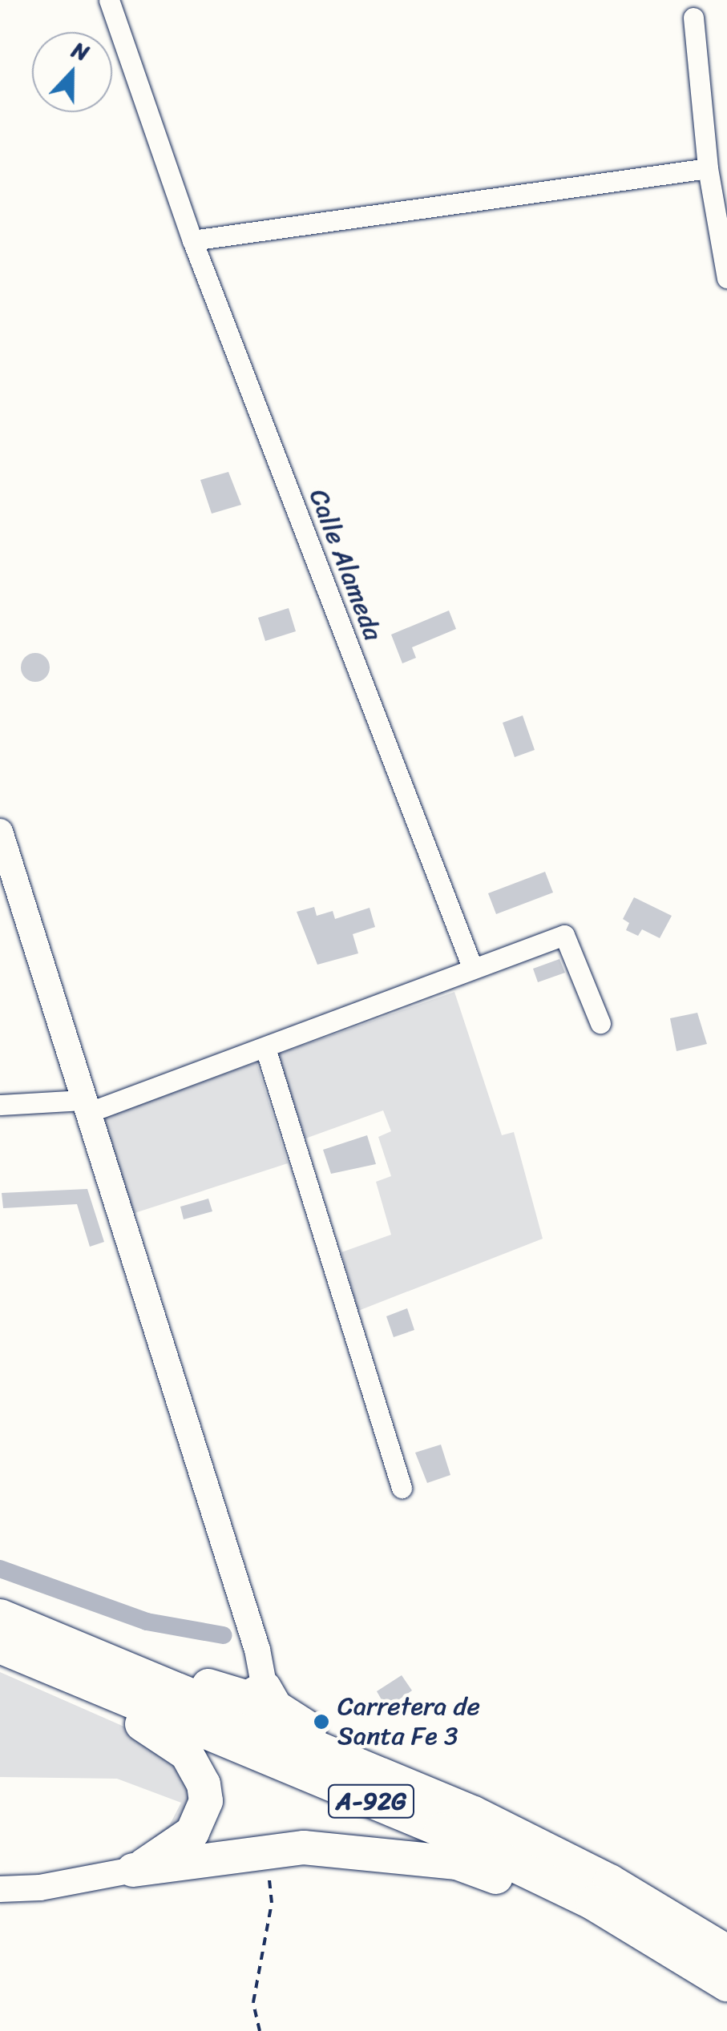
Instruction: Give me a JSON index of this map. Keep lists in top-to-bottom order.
{
  "streets": {
    "highway": ["A-92G"],
    "street": ["Calle Alameda"]
  },
  "places": ["Carretera de Santa Fe 3"],
  "north": "top"
}
